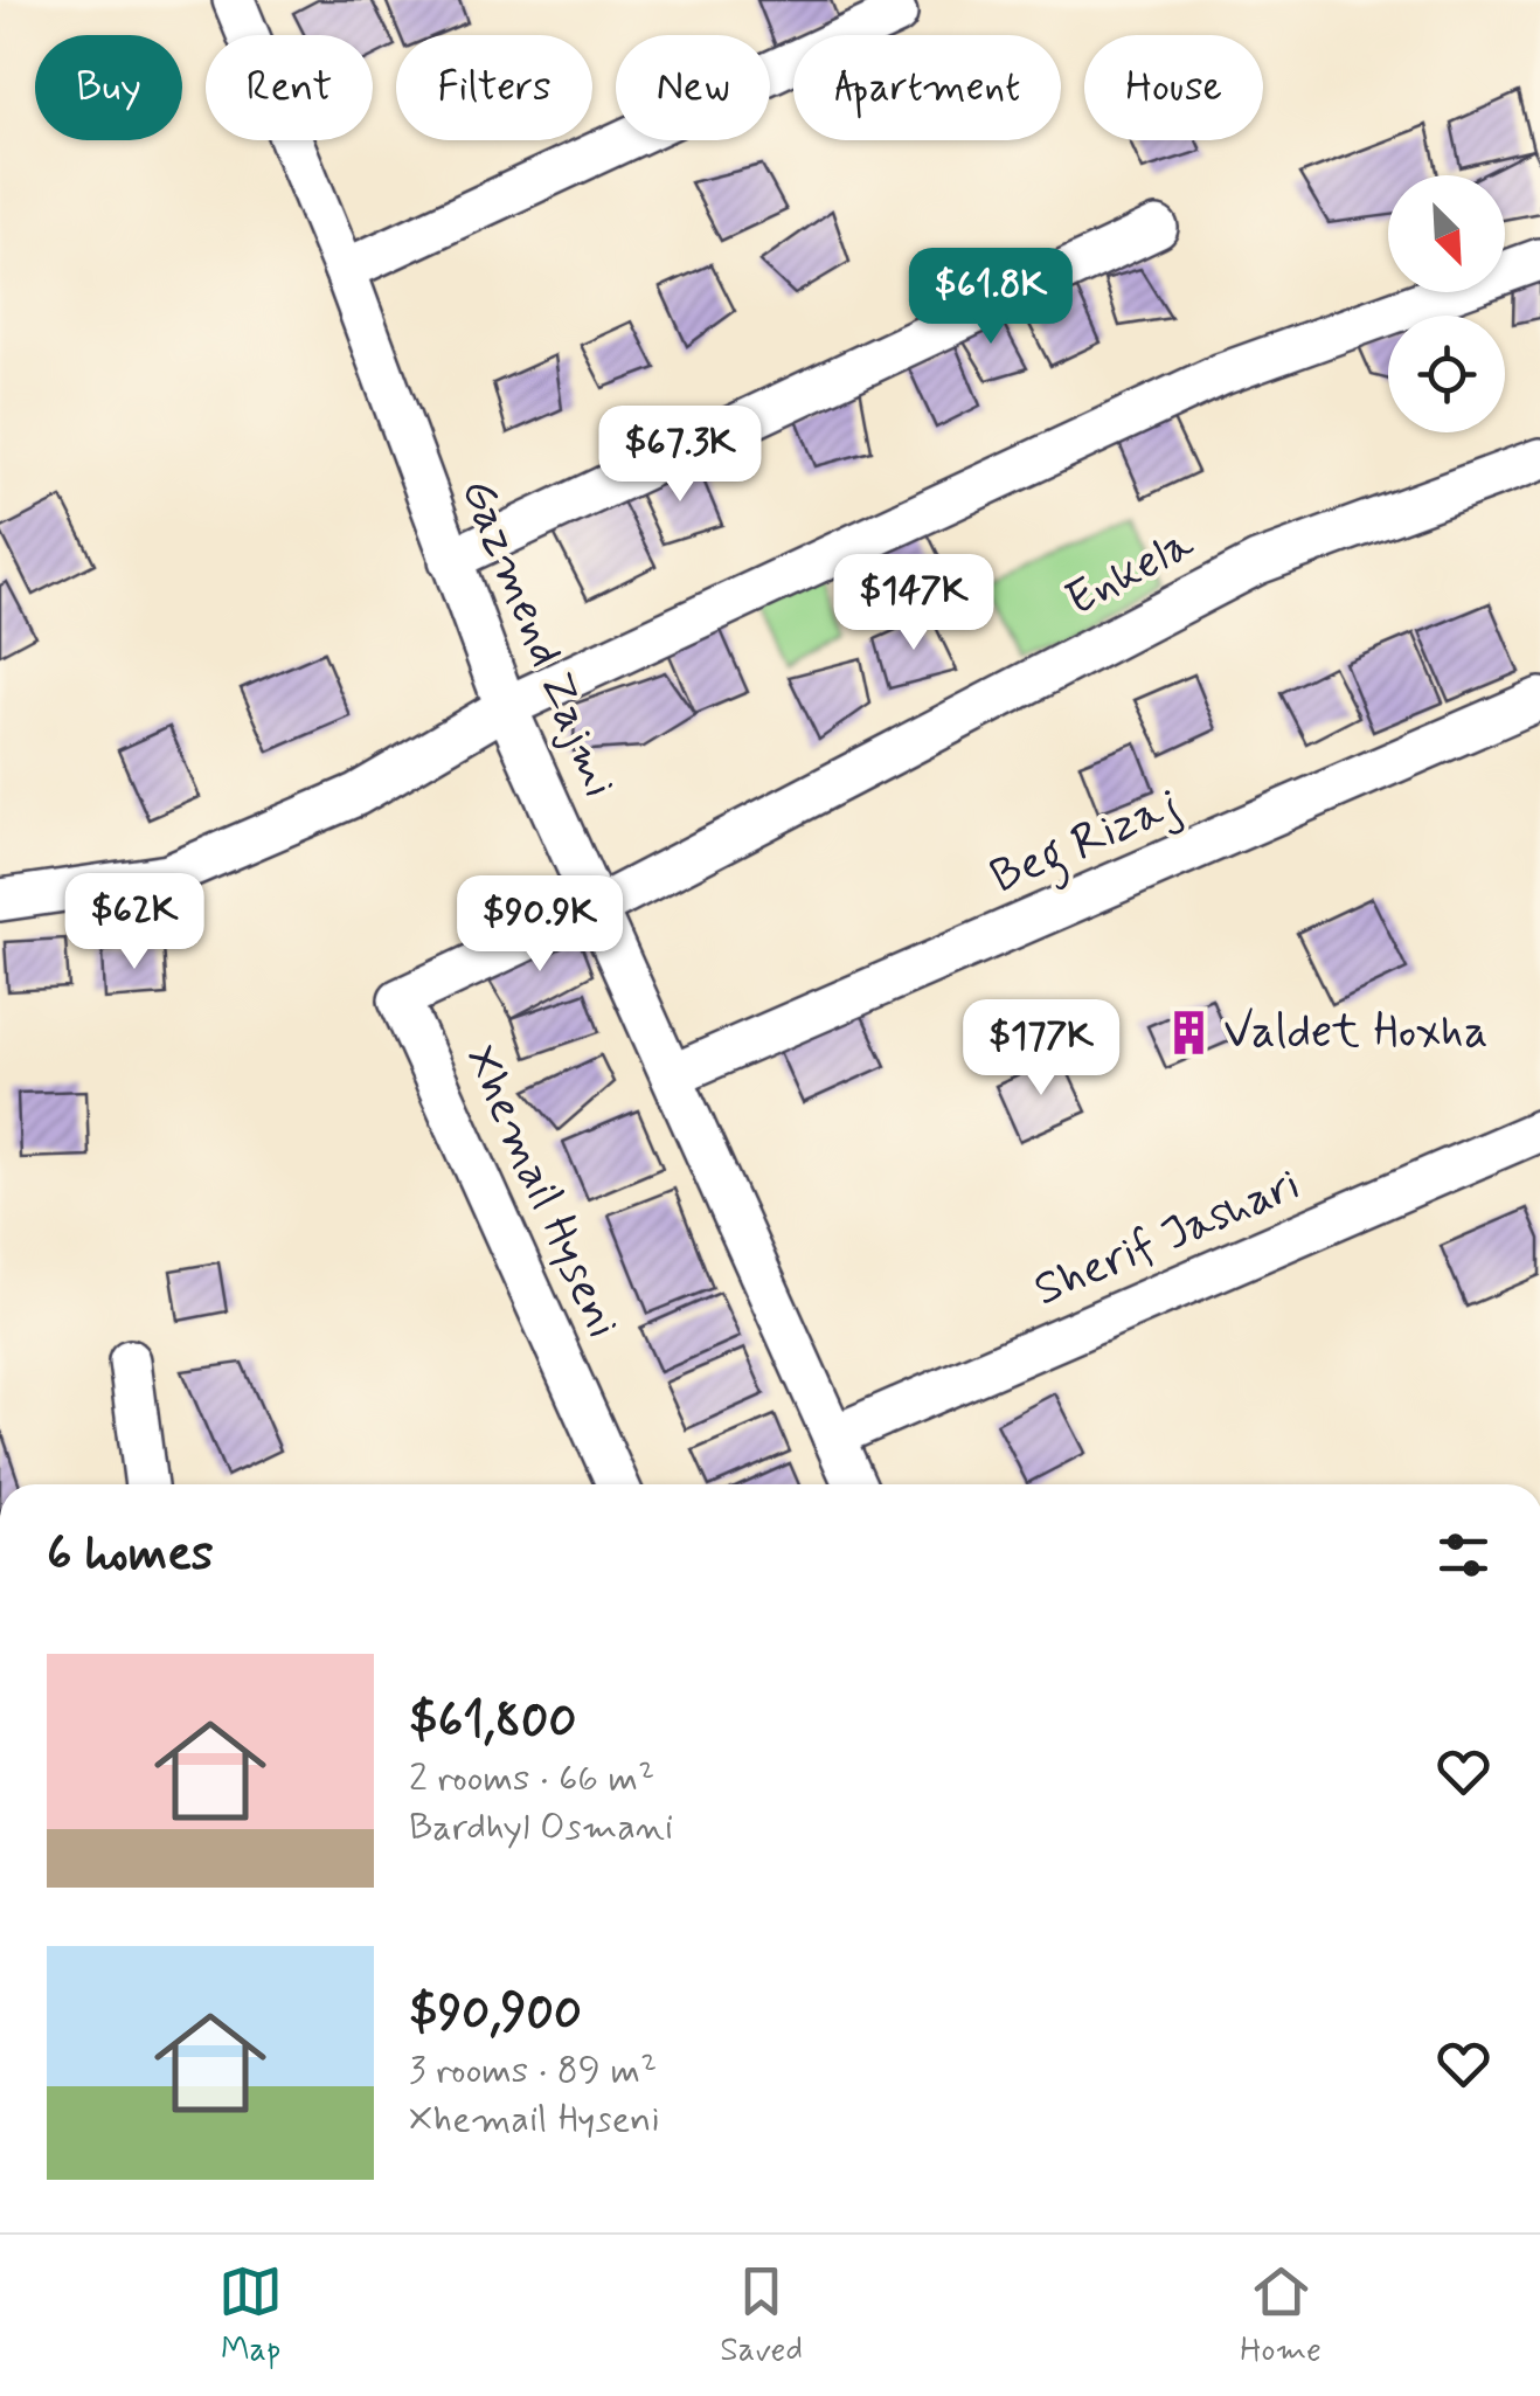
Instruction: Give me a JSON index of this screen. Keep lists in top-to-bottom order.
{
  "streets": {
    "street": [
      "Enkela",
      "Gazmend Zajmi",
      "Beg Rizaj",
      "Xhemail Hyseni",
      "Sherif Jashari"
    ]
  },
  "crossings": [
    ["Enkela", "Gazmend Zajmi"],
    ["Enkela", "Xhemail Hyseni"],
    ["Gazmend Zajmi", "Beg Rizaj"],
    ["Gazmend Zajmi", "Xhemail Hyseni"],
    ["Gazmend Zajmi", "Sherif Jashari"]
  ],
  "places": {
    "building": ["Valdet Hoxha"]
  },
  "north": "bottom right",
  "page": {
    "chip": [
      "Buy",
      "Rent",
      "Filters",
      "New",
      "Apartment",
      "House"
    ],
    "price": [
      "$61.8K",
      "$67.3K",
      "$147K",
      "$62K",
      "$90.9K",
      "$177K"
    ],
    "heading": "6 homes",
    "list": [
      {
        "name": "$61,800",
        "note": "2 rooms · 66 m² · Bardhyl Osmani"
      },
      {
        "name": "$90,900",
        "note": "3 rooms · 89 m² · Xhemail Hyseni"
      }
    ],
    "tabs": ["Map", "Saved", "Home"]
  }
}
